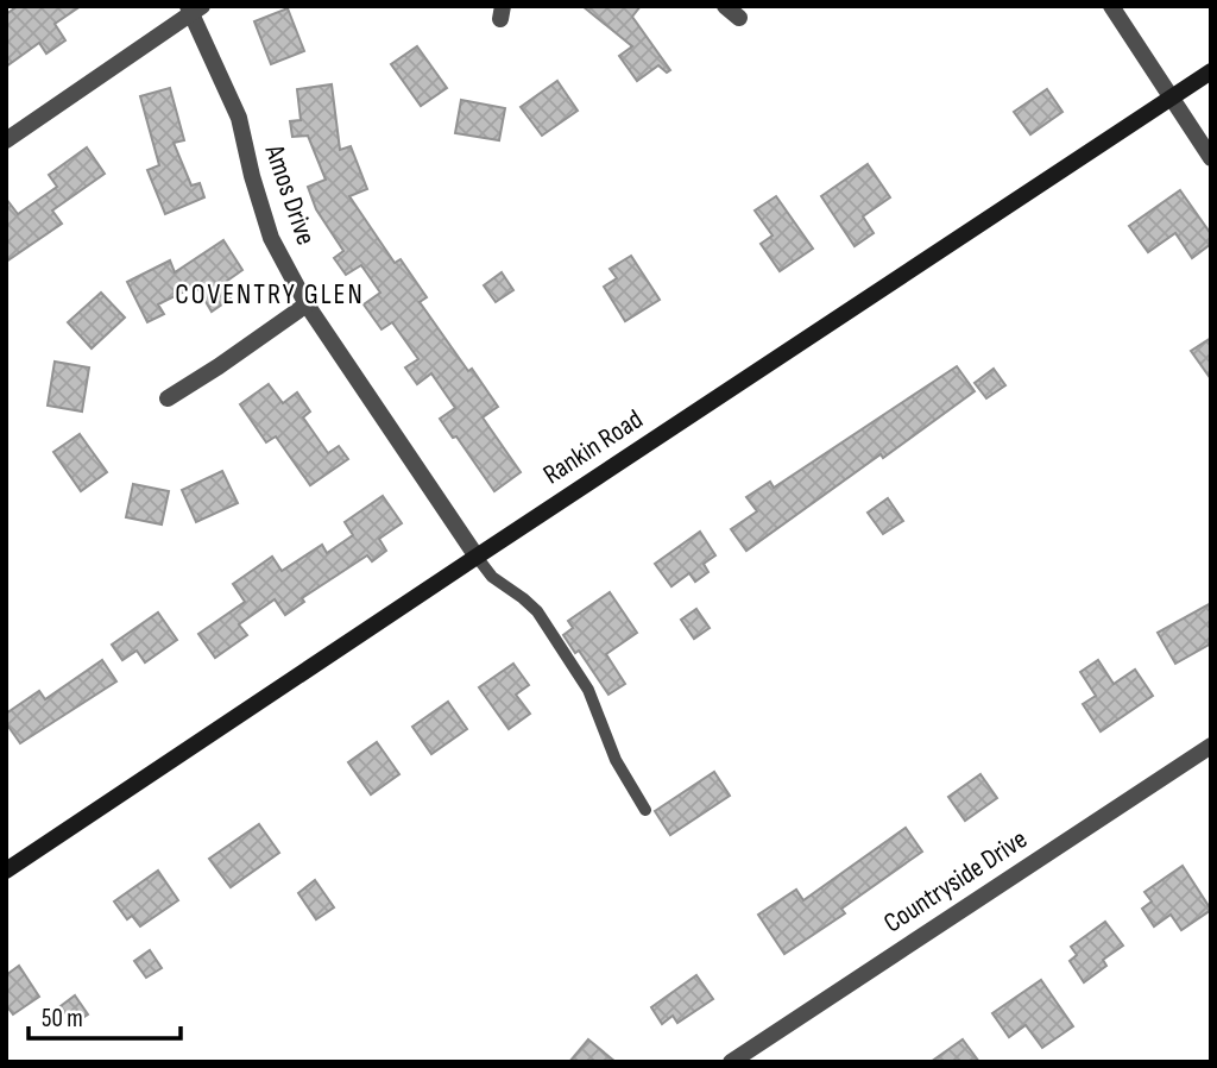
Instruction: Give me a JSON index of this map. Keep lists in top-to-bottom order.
{
  "streets": {
    "street": ["Amos Drive", "Rankin Road", "Countryside Drive"]
  },
  "crossings": [
    ["Amos Drive", "Rankin Road"]
  ],
  "districts": ["COVENTRY GLEN"],
  "scale_bar": "50 m"
}
